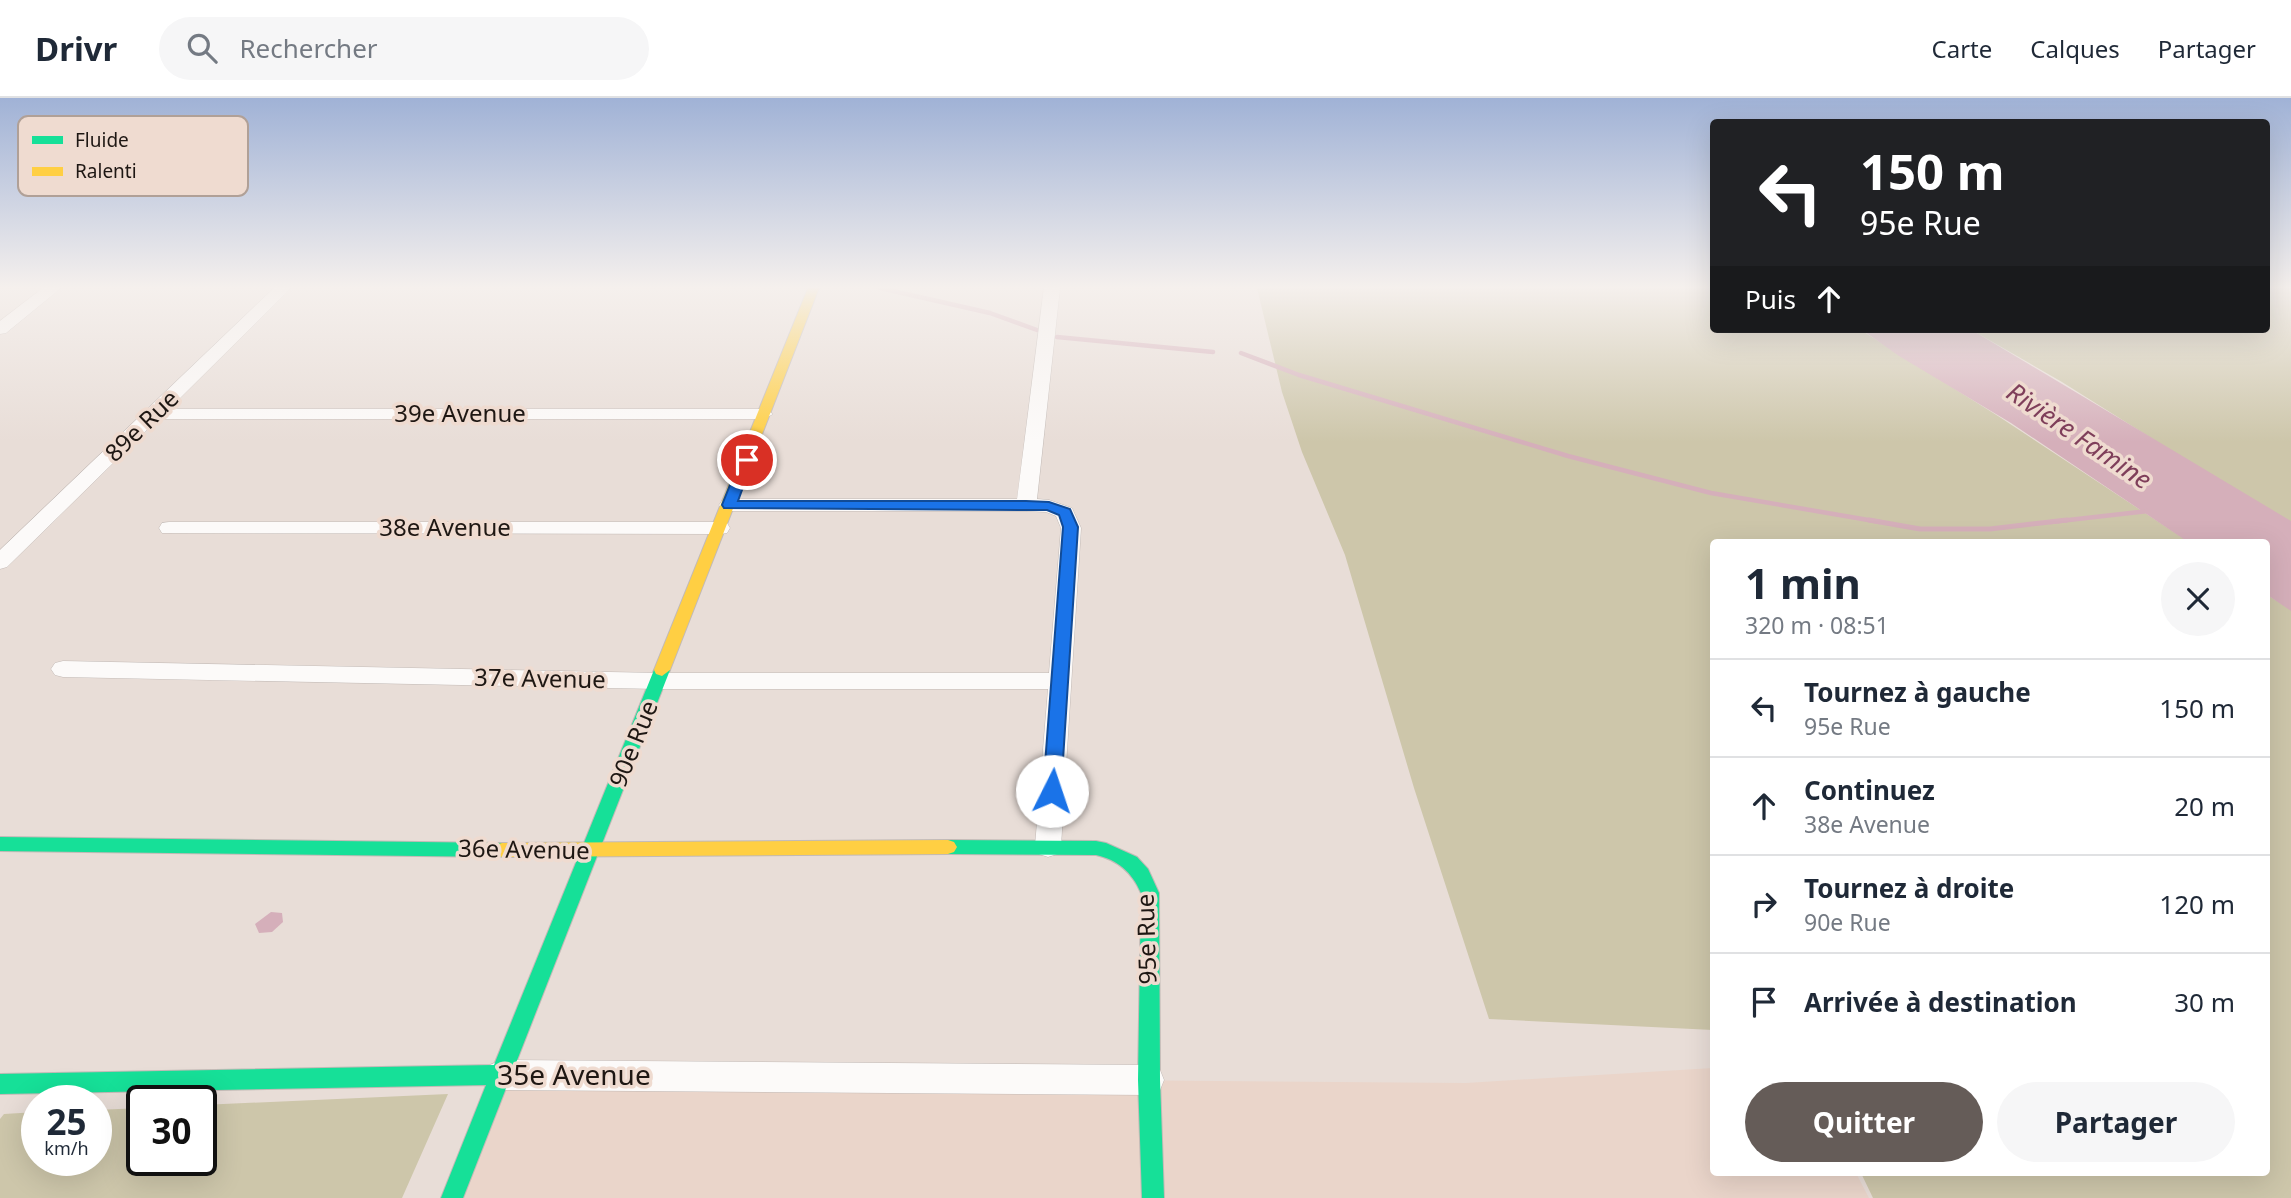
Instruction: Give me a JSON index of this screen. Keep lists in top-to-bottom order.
{
  "streets": {
    "street": [
      "39e Avenue",
      "89e Rue",
      "38e Avenue",
      "37e Avenue",
      "90e Rue",
      "36e Avenue",
      "95e Rue",
      "35e Avenue"
    ]
  },
  "crossings": [
    ["39e Avenue", "89e Rue"],
    ["39e Avenue", "90e Rue"],
    ["38e Avenue", "90e Rue"],
    ["37e Avenue", "90e Rue"],
    ["90e Rue", "36e Avenue"],
    ["90e Rue", "35e Avenue"],
    ["36e Avenue", "95e Rue"],
    ["95e Rue", "35e Avenue"]
  ],
  "water": ["Rivière Famine"],
  "legend": ["Fluide", "Ralenti"],
  "page": {
    "header": "Drivr",
    "search": "Rechercher",
    "nav": ["Carte", "Calques", "Partager"],
    "turn": ["150 m", "95e Rue"],
    "then": "Puis",
    "heading": ["1 min", "320 m · 08:51"],
    "list": [
      {
        "name": "Tournez à gauche",
        "note": "95e Rue",
        "value": "150 m"
      },
      {
        "name": "Continuez",
        "note": "38e Avenue",
        "value": "20 m"
      },
      {
        "name": "Tournez à droite",
        "note": "90e Rue",
        "value": "120 m"
      },
      {
        "name": "Arrivée à destination",
        "value": "30 m"
      }
    ],
    "buttons": ["Quitter", "Partager"],
    "speed": "25 km/h",
    "limit": "30"
  }
}
